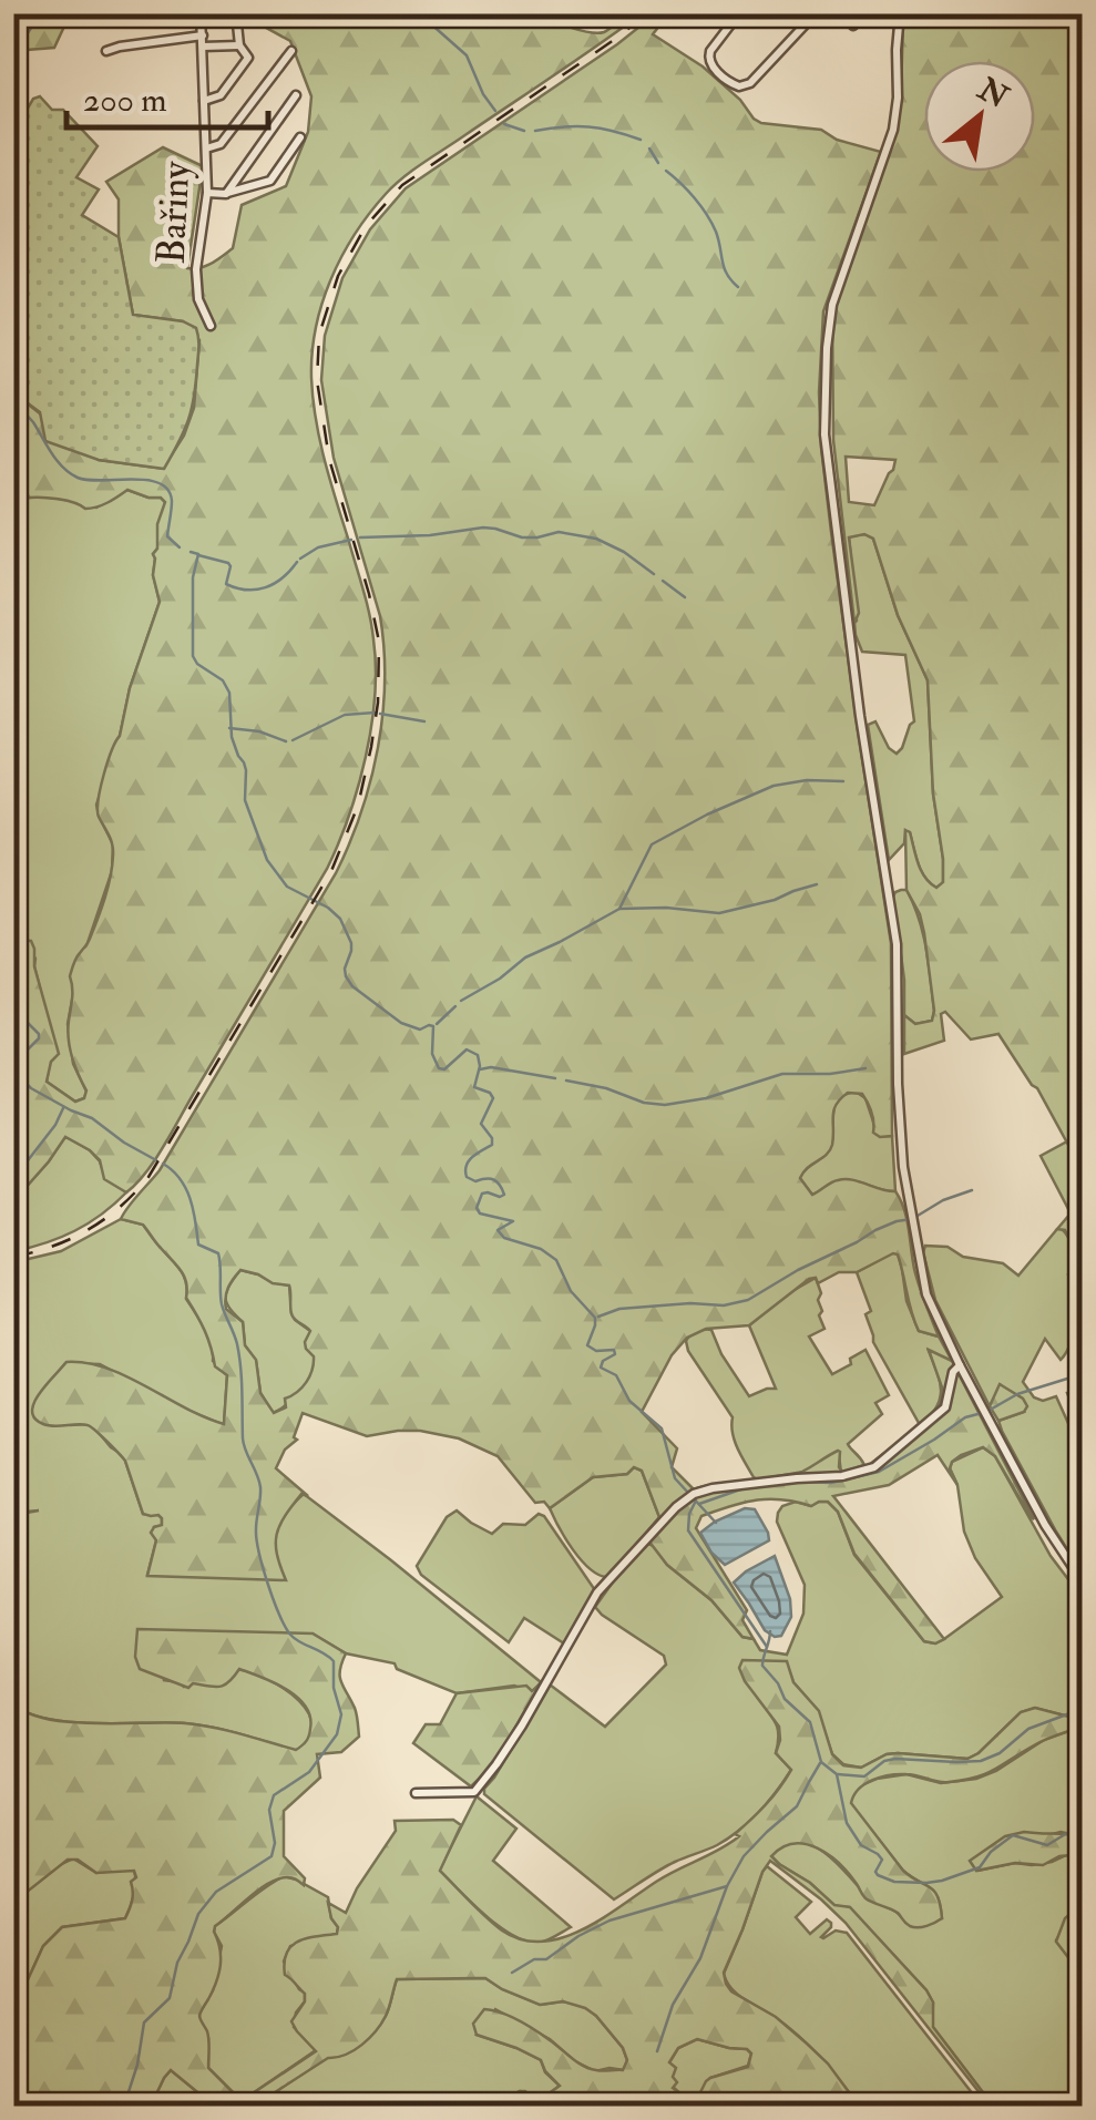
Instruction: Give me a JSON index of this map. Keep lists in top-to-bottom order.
{
  "streets": {
    "street": ["Bařiny"]
  },
  "scale_bar": "200 m",
  "north": "top right"
}
